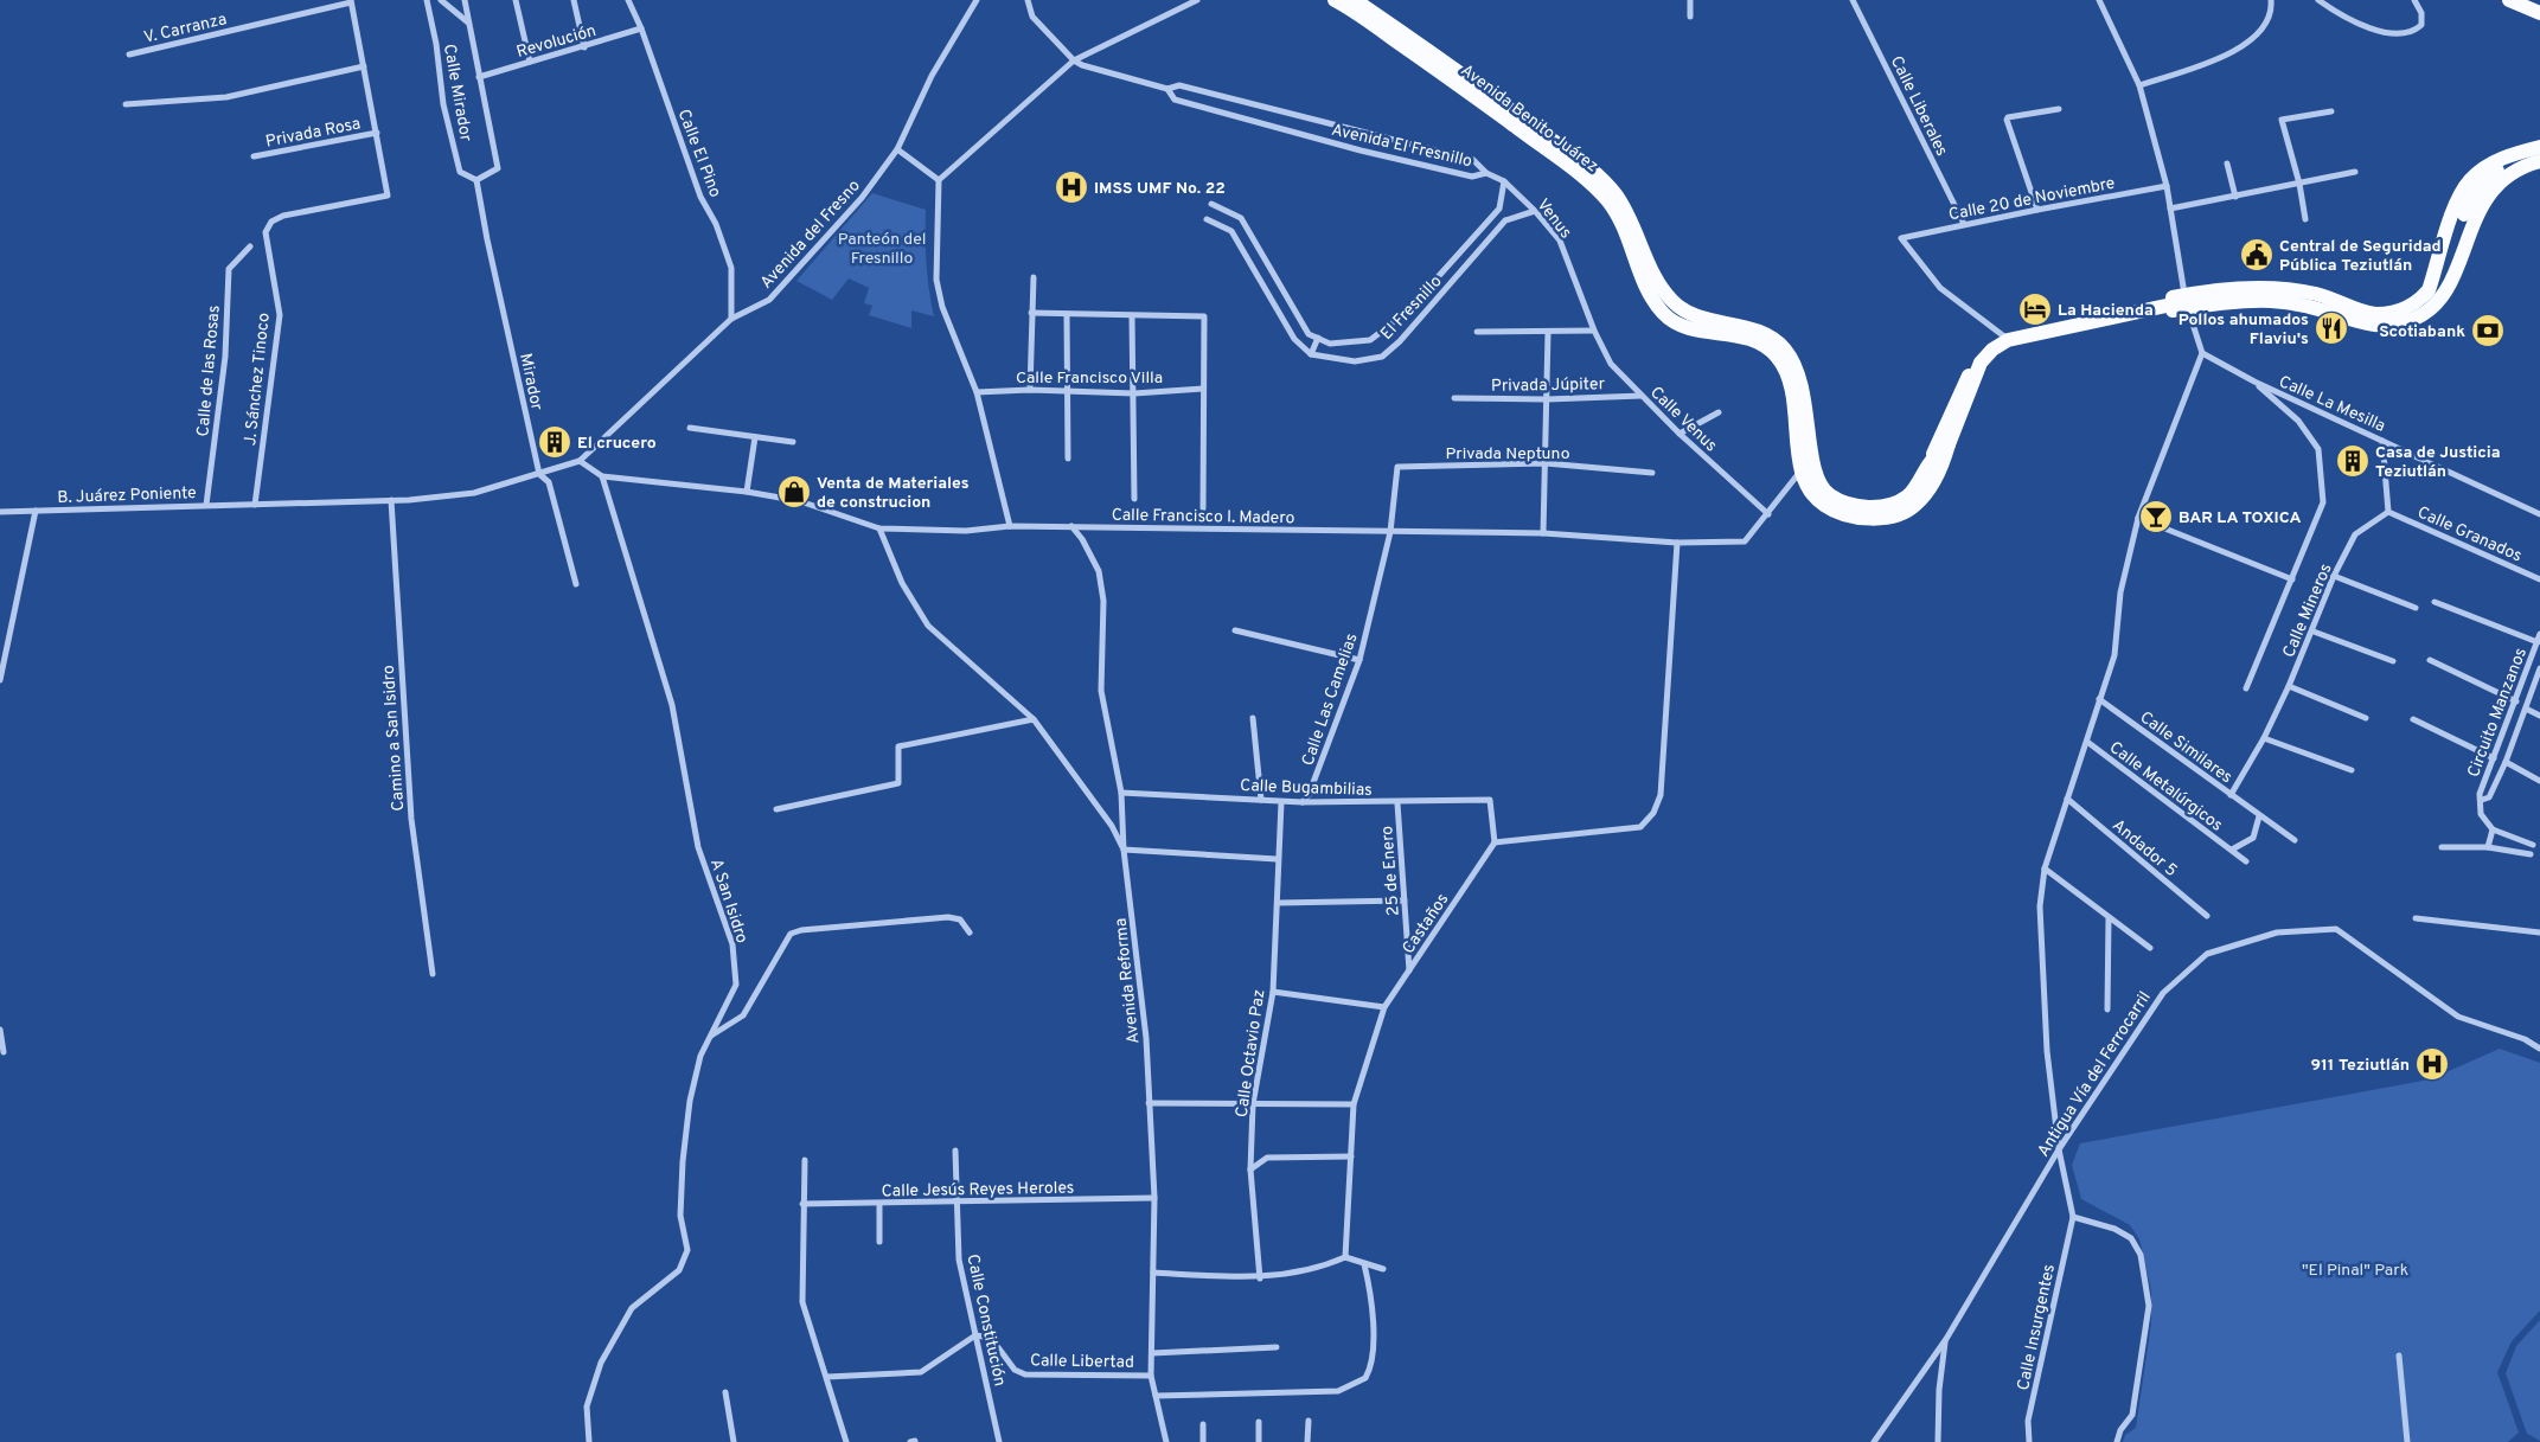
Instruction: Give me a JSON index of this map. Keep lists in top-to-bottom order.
{
  "streets": {
    "main road": ["Avenida Benito Juárez"],
    "street": [
      "V. Carranza",
      "Revolución",
      "Calle Mirador",
      "Calle Liberales",
      "Privada Rosa",
      "Avenida El Fresnillo",
      "Calle El Pino",
      "Calle 20 de Noviembre",
      "Venus",
      "Avenida del Fresno",
      "El Fresnillo",
      "Calle de las Rosas",
      "Calle Francisco Villa",
      "J. Sánchez Tinoco",
      "Mirador",
      "Privada Júpiter",
      "Calle La Mesilla",
      "Calle Venus",
      "Privada Neptuno",
      "B. Juárez Poniente",
      "Calle Francisco I. Madero",
      "Calle Granados",
      "Calle Mineros",
      "Calle Las Camelias",
      "Circuito Manzanos",
      "Camino a San Isidro",
      "Calle Similares",
      "Calle Metalúrgicos",
      "Calle Bugambilias",
      "Andador 5",
      "25 de Enero",
      "A San Isidro",
      "Castaños",
      "Avenida Reforma",
      "Calle Octavio Paz",
      "Antigua Vía del Ferrocarril",
      "Calle Jesús Reyes Heroles",
      "Calle Constitución",
      "Calle Insurgentes",
      "Calle Libertad"
    ]
  },
  "crossings": [
    ["V. Carranza", "J. Sánchez Tinoco"],
    ["Revolución", "Calle El Pino"],
    ["Calle Mirador", "Mirador"],
    ["Calle Liberales", "Calle 20 de Noviembre"],
    ["Avenida Benito Juárez", "Calle Francisco I. Madero"],
    ["Privada Rosa", "J. Sánchez Tinoco"],
    ["Avenida El Fresnillo", "Venus"],
    ["Calle El Pino", "Avenida del Fresno"],
    ["Venus", "Calle Venus"],
    ["Avenida del Fresno", "B. Juárez Poniente"],
    ["Avenida del Fresno", "Calle Francisco I. Madero"],
    ["Calle de las Rosas", "B. Juárez Poniente"],
    ["J. Sánchez Tinoco", "B. Juárez Poniente"],
    ["Mirador", "B. Juárez Poniente"],
    ["Privada Júpiter", "Calle Venus"],
    ["Calle Venus", "Calle Francisco I. Madero"],
    ["Privada Neptuno", "Calle Las Camelias"],
    ["B. Juárez Poniente", "Calle Francisco I. Madero"],
    ["B. Juárez Poniente", "Camino a San Isidro"],
    ["Calle Francisco I. Madero", "Calle Las Camelias"],
    ["Calle Francisco I. Madero", "A San Isidro"],
    ["Calle Francisco I. Madero", "Avenida Reforma"],
    ["Calle Granados", "Calle Mineros"],
    ["Calle Mineros", "Calle Similares"],
    ["Calle Las Camelias", "Calle Bugambilias"],
    ["Calle Bugambilias", "25 de Enero"],
    ["Calle Bugambilias", "Castaños"],
    ["Calle Bugambilias", "Avenida Reforma"],
    ["Calle Bugambilias", "Calle Octavio Paz"],
    ["25 de Enero", "Castaños"],
    ["Avenida Reforma", "Calle Jesús Reyes Heroles"],
    ["Avenida Reforma", "Calle Libertad"],
    ["Calle Jesús Reyes Heroles", "Calle Constitución"],
    ["Calle Constitución", "Calle Libertad"]
  ],
  "parks": ["Panteón del Fresnillo", "\"El Pinal\" Park"],
  "places": {
    "hospital": ["IMSS UMF No. 22", "911 Teziutlán"],
    "public building": ["Central de Seguridad Pública Teziutlán"],
    "hotel": ["La Hacienda"],
    "restaurant": ["Pollos ahumados Flaviu's"],
    "bank": ["Scotiabank"],
    "building": ["El crucero", "Casa de Justicia Teziutlán"],
    "shop": ["Venta de Materiales de construcion"],
    "bar": ["BAR LA TOXICA"]
  }
}
